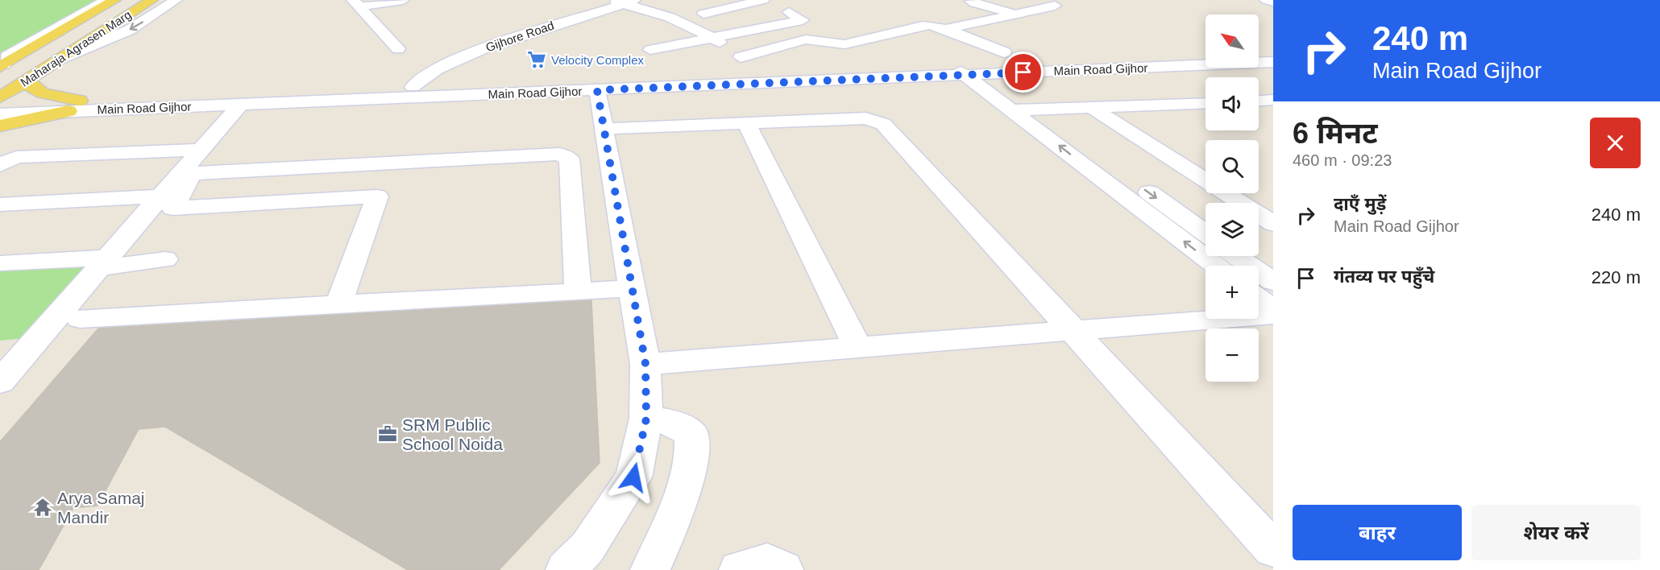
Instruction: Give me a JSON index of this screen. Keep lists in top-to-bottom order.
{
  "streets": {
    "main road": ["Maharaja Agrasen Marg"],
    "street": ["Gijhore Road", "Main Road Gijhor"]
  },
  "crossings": [
    ["Gijhore Road", "Main Road Gijhor"]
  ],
  "places": {
    "supermarket": ["Velocity Complex"],
    "office": ["SRM Public School Noida"],
    "temple": ["Arya Samaj Mandir"]
  },
  "north": "top left",
  "page": {
    "turn": ["240 m", "Main Road Gijhor"],
    "map_buttons": ["+", "−"],
    "heading": ["6 मिनट", "460 m · 09:23"],
    "list": [
      {
        "name": "दाएँ मुड़ें",
        "note": "Main Road Gijhor",
        "value": "240 m"
      },
      {
        "name": "गंतव्य पर पहुँचे",
        "value": "220 m"
      }
    ],
    "buttons": ["बाहर", "शेयर करें"]
  }
}
